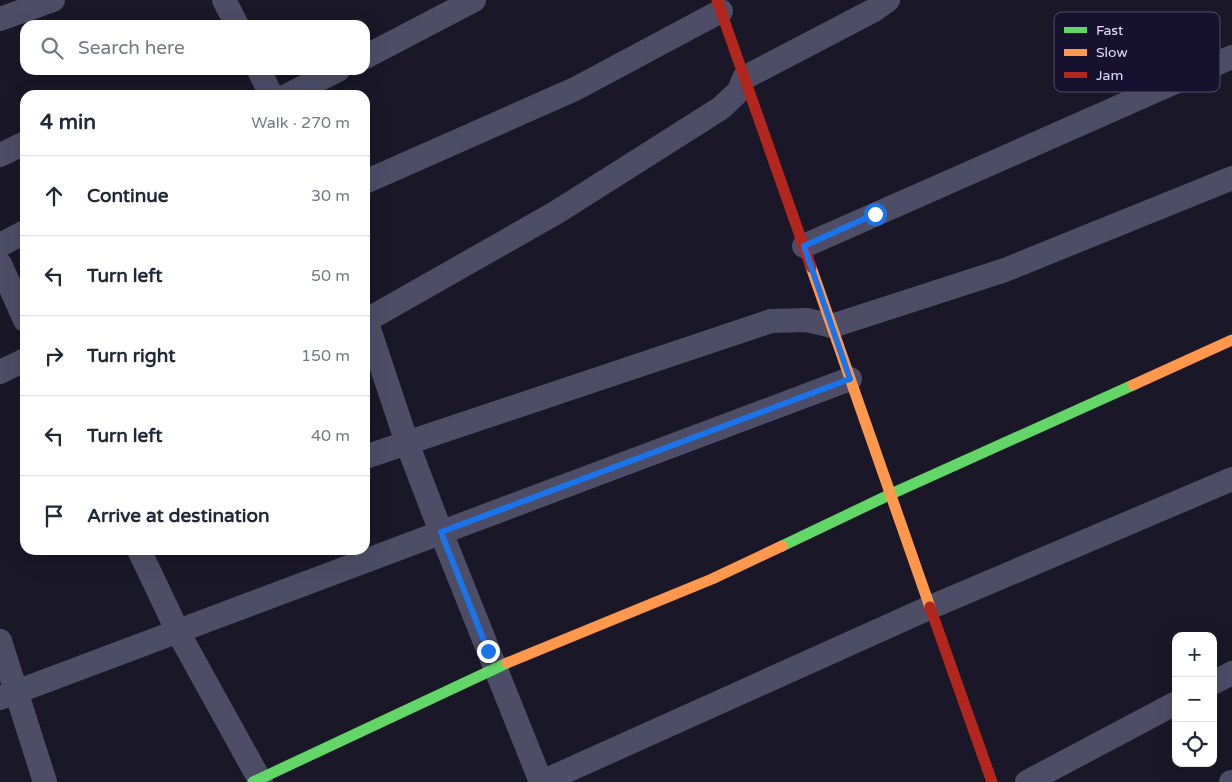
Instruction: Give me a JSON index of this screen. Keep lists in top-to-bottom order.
{
  "legend": ["Fast", "Slow", "Jam"],
  "page": {
    "search": "Search here",
    "heading": ["4 min", "Walk · 270 m"],
    "list": [
      ["Continue", "30 m"],
      ["Turn left", "50 m"],
      ["Turn right", "150 m"],
      ["Turn left", "40 m"],
      "Arrive at destination"
    ],
    "map_buttons": ["+", "−"]
  }
}
